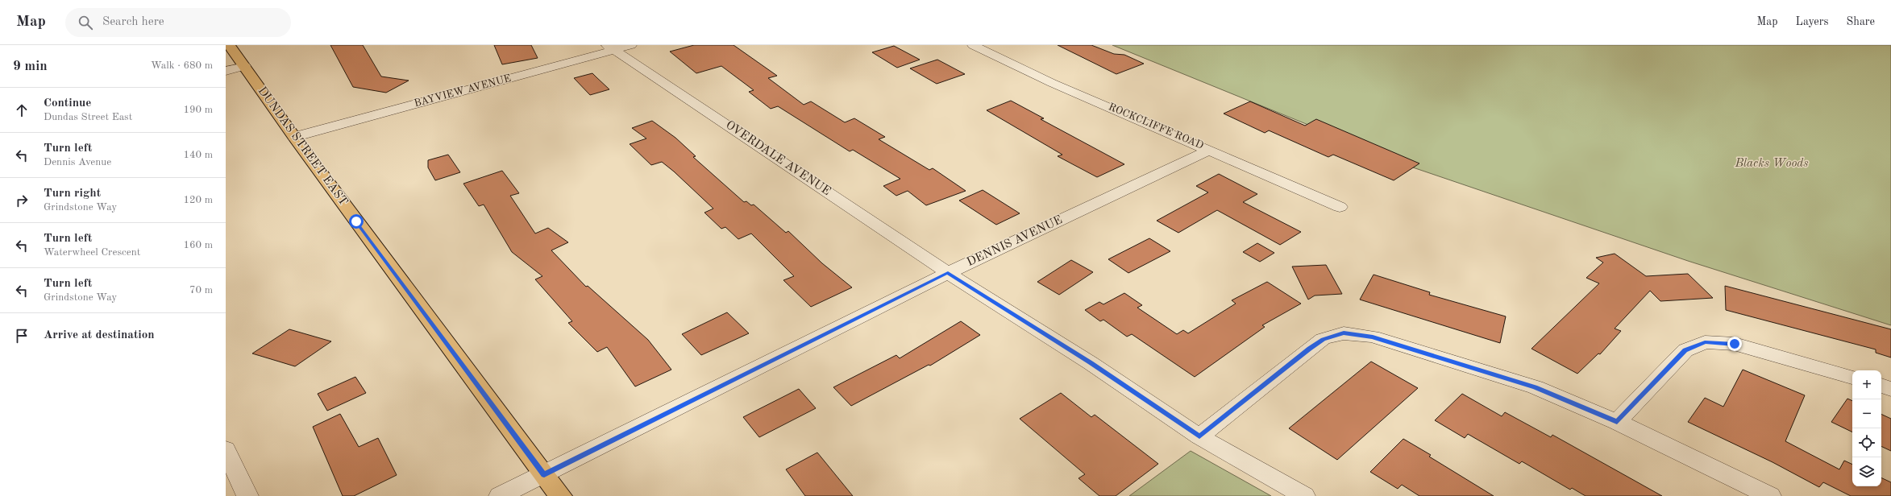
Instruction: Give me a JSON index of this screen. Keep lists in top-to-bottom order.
{
  "streets": {
    "main road": ["DUNDAS STREET EAST"],
    "street": [
      "BAYVIEW AVENUE",
      "ROCKCLIFFE ROAD",
      "OVERDALE AVENUE",
      "DENNIS AVENUE"
    ]
  },
  "crossings": [
    ["BAYVIEW AVENUE", "DUNDAS STREET EAST"],
    ["BAYVIEW AVENUE", "OVERDALE AVENUE"],
    ["ROCKCLIFFE ROAD", "DENNIS AVENUE"],
    ["DUNDAS STREET EAST", "DENNIS AVENUE"],
    ["OVERDALE AVENUE", "DENNIS AVENUE"]
  ],
  "parks": ["Blacks Woods"],
  "page": {
    "header": "Map",
    "search": "Search here",
    "nav": ["Map", "Layers", "Share"],
    "heading": ["9 min", "Walk · 680 m"],
    "list": [
      ["Continue", "Dundas Street East", "190 m"],
      ["Turn left", "Dennis Avenue", "140 m"],
      ["Turn right", "Grindstone Way", "120 m"],
      ["Turn left", "Waterwheel Crescent", "160 m"],
      ["Turn left", "Grindstone Way", "70 m"],
      "Arrive at destination"
    ],
    "map_buttons": ["+", "−"]
  }
}
